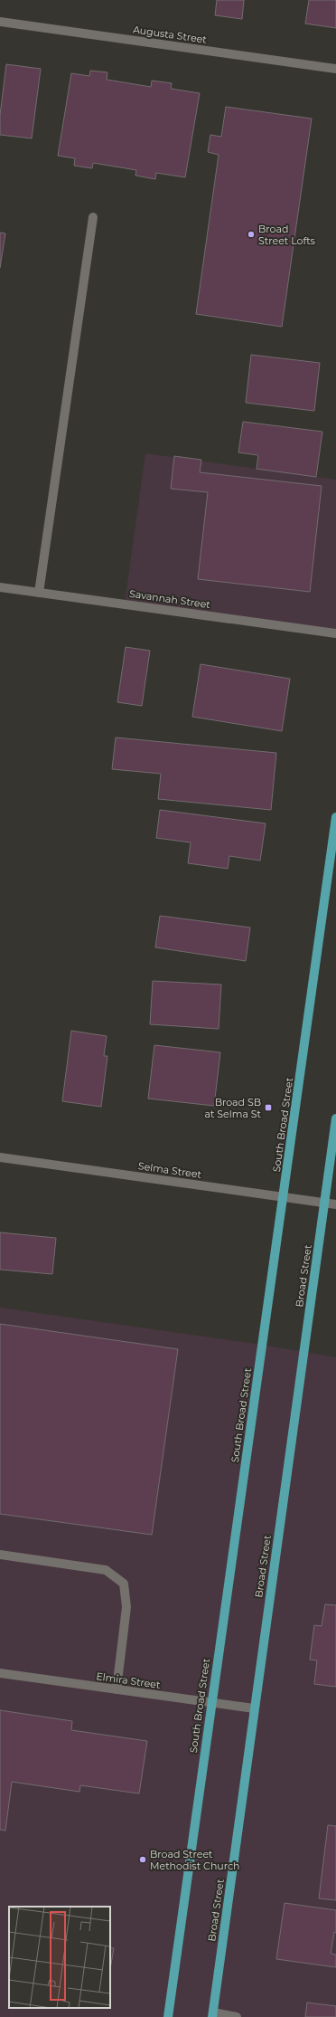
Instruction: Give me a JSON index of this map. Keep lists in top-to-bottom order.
{
  "streets": {
    "main road": ["South Broad Street", "Broad Street"],
    "street": [
      "Augusta Street",
      "Savannah Street",
      "Selma Street",
      "Elmira Street"
    ]
  },
  "crossings": [
    ["South Broad Street", "Selma Street"],
    ["South Broad Street", "Elmira Street"],
    ["Selma Street", "Broad Street"],
    ["Broad Street", "Elmira Street"]
  ],
  "places": {
    "other": ["Broad Street Lofts", "Broad Street Methodist Church"],
    "transit": ["Broad SB at Selma St"]
  }
}
